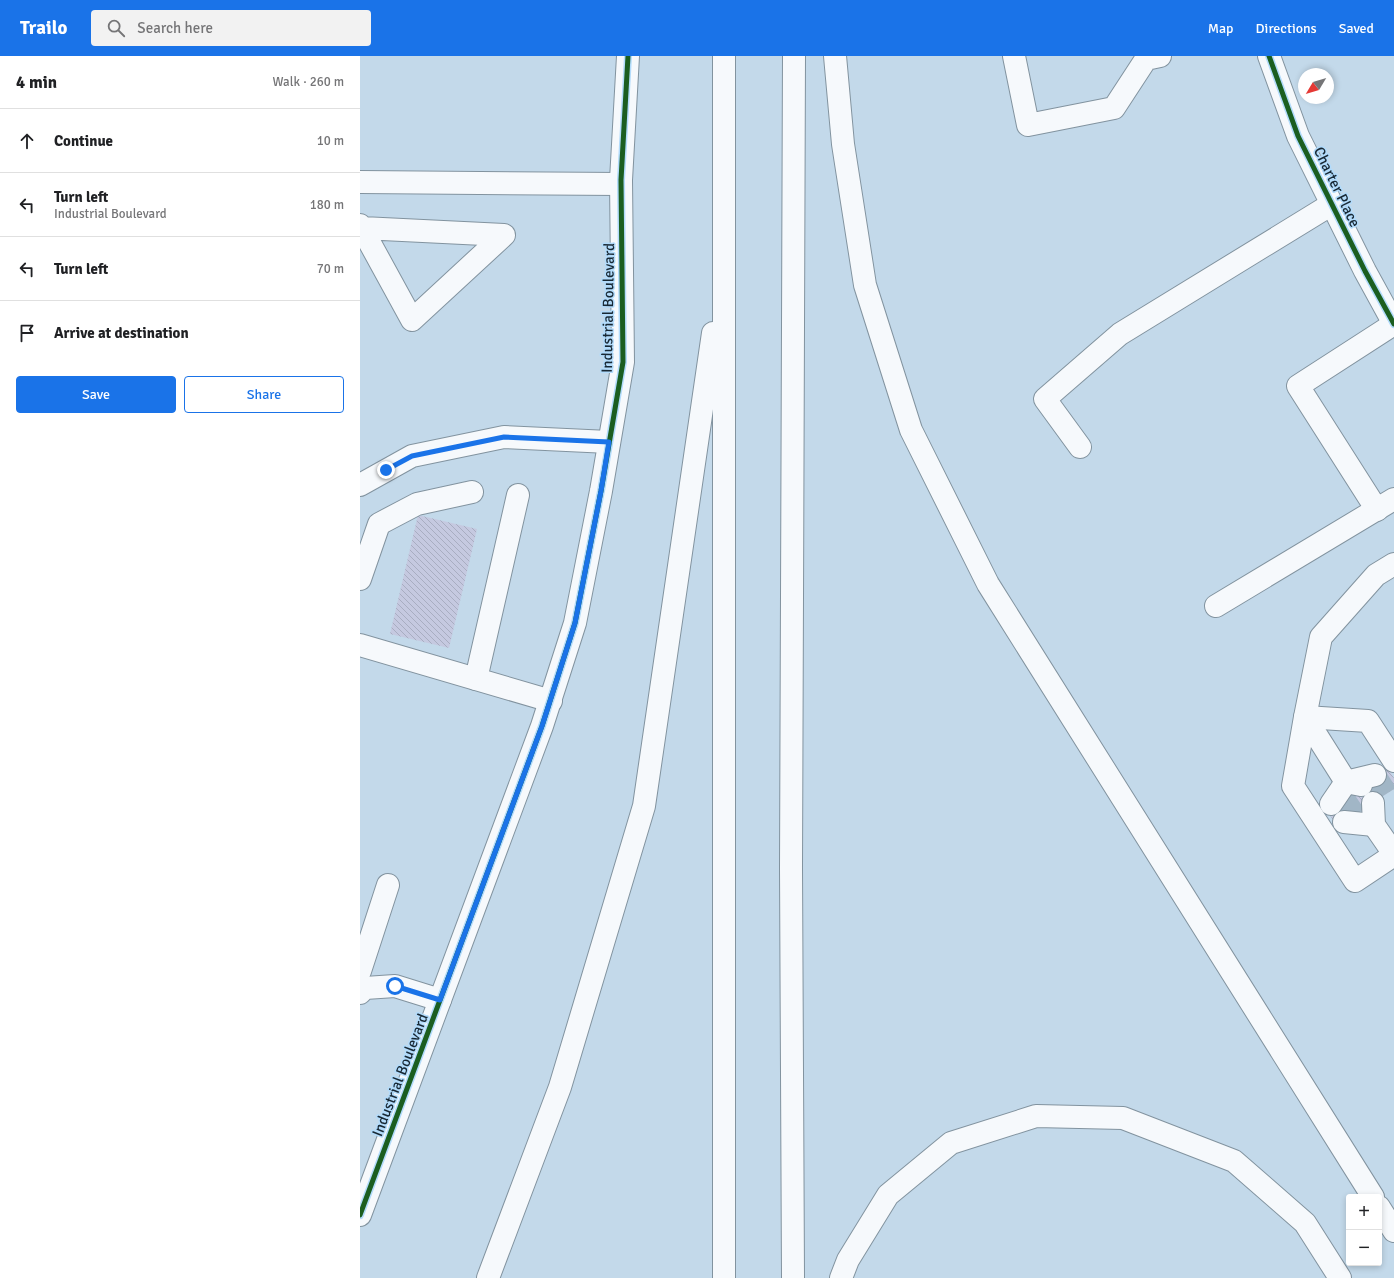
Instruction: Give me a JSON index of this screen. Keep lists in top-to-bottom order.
{
  "streets": {
    "main road": ["Charter Place", "Industrial Boulevard"]
  },
  "north": "bottom left",
  "page": {
    "header": "Trailo",
    "search": "Search here",
    "nav": ["Map", "Directions", "Saved"],
    "heading": ["4 min", "Walk · 260 m"],
    "list": [
      ["Continue", "10 m"],
      ["Turn left", "Industrial Boulevard", "180 m"],
      ["Turn left", "70 m"],
      "Arrive at destination"
    ],
    "buttons": ["Save", "Share"],
    "map_buttons": ["+", "−"]
  }
}
